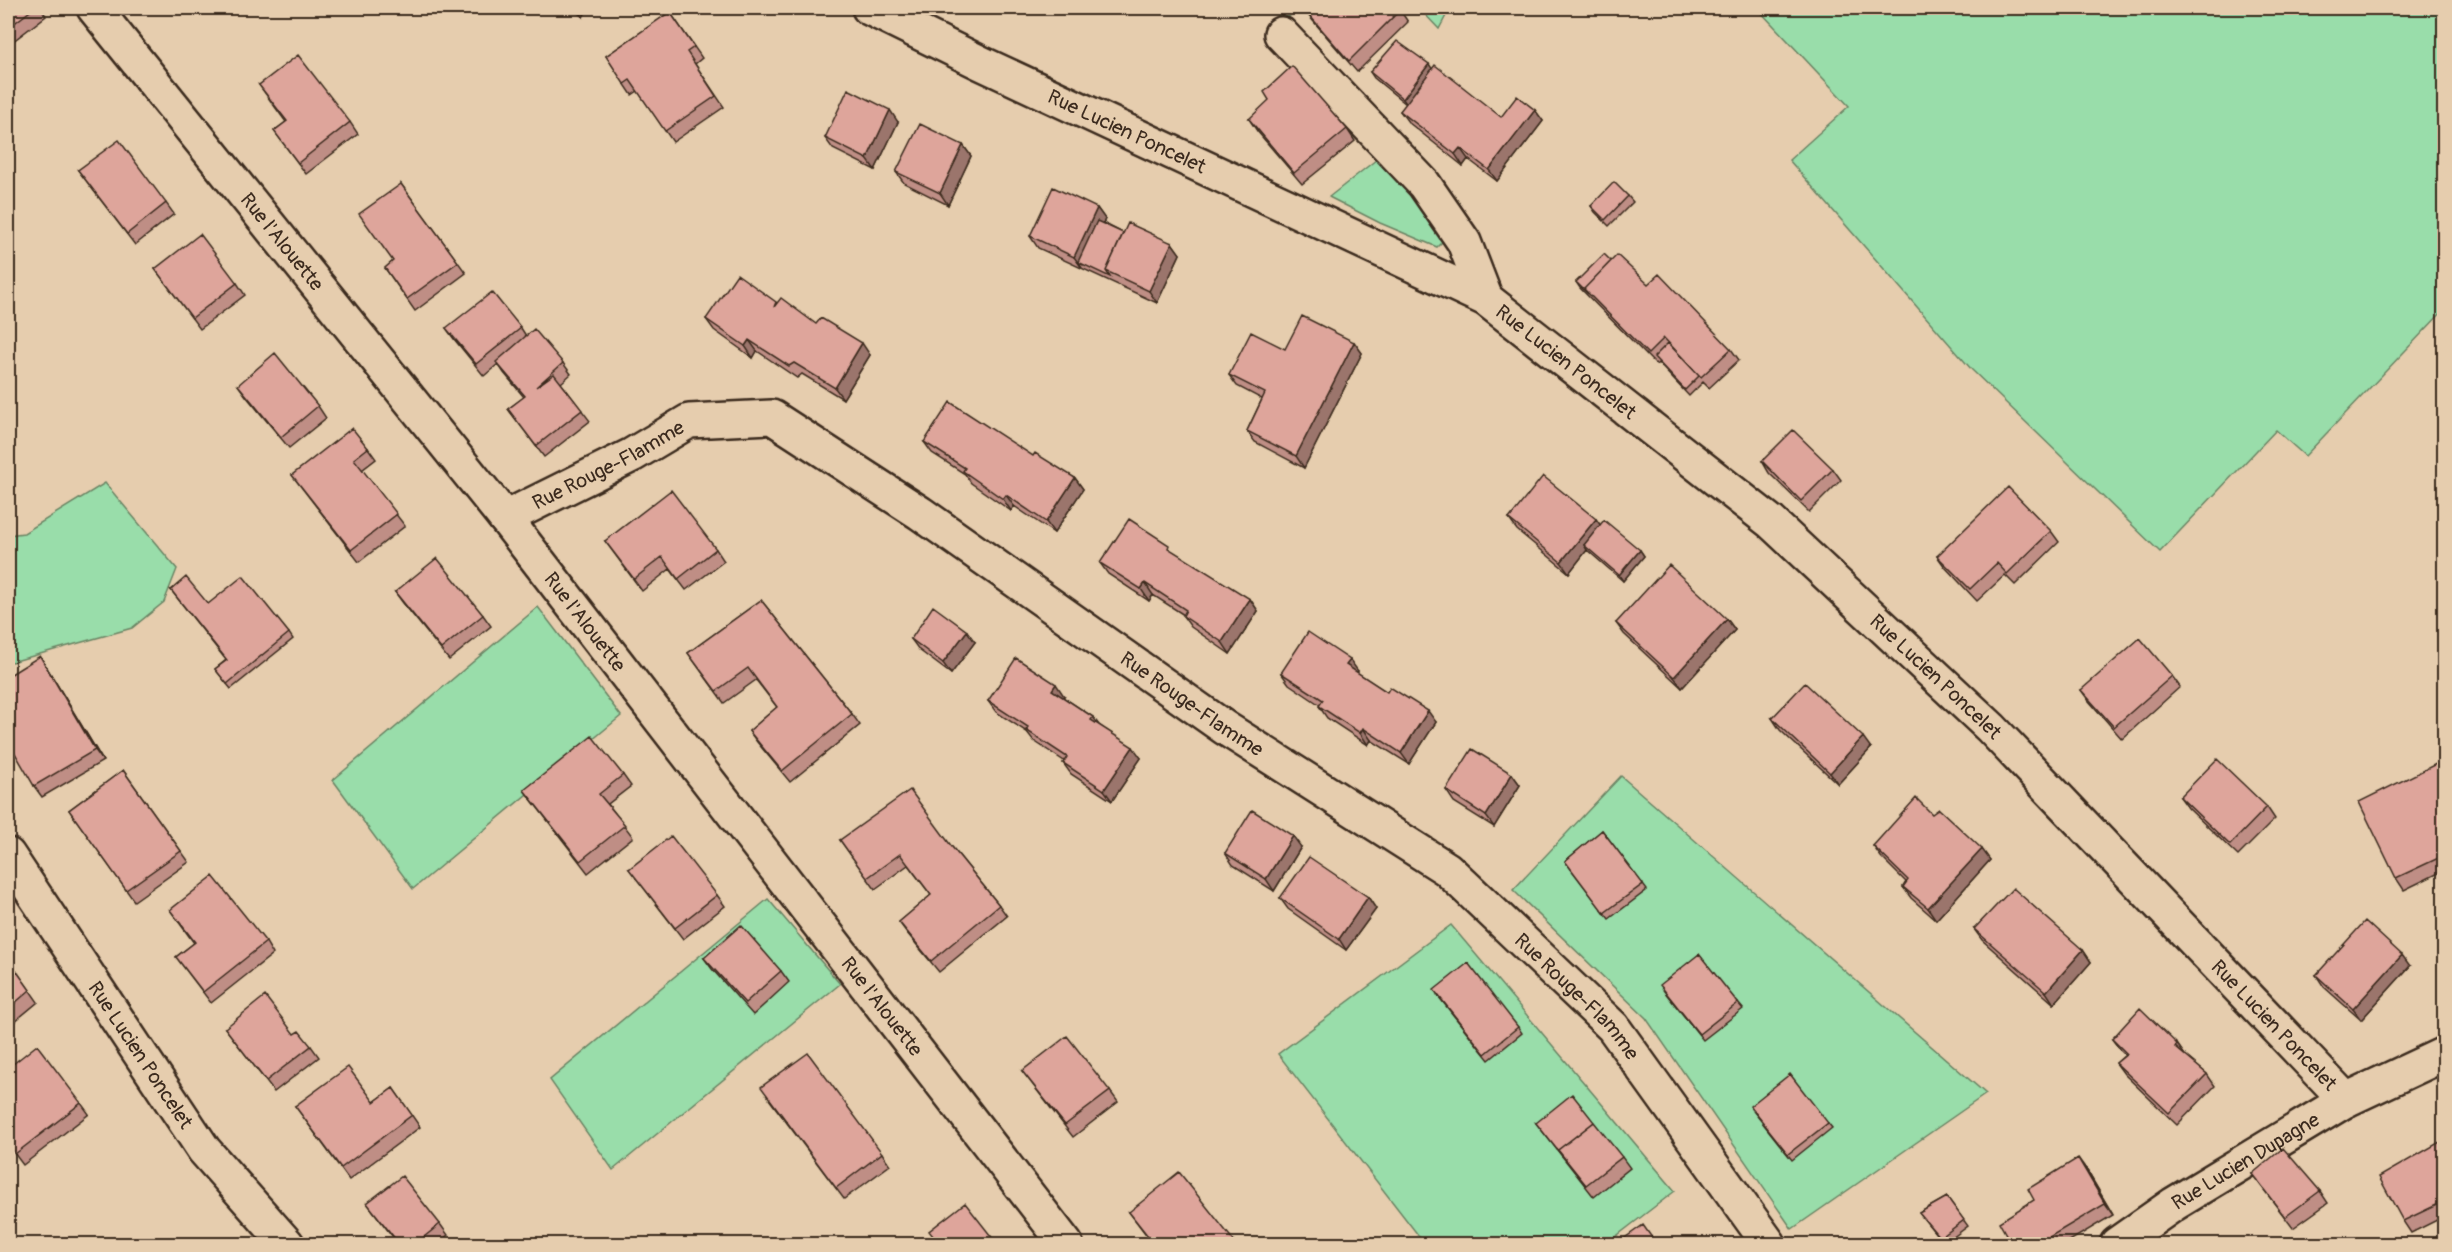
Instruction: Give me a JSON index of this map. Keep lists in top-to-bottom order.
{
  "streets": {
    "street": [
      "Rue Lucien Poncelet",
      "Rue l'Alouette",
      "Rue Rouge-Flamme",
      "Rue Lucien Dupagne"
    ]
  },
  "crossings": [
    ["Rue Lucien Poncelet", "Rue Lucien Dupagne"],
    ["Rue l'Alouette", "Rue Rouge-Flamme"]
  ]
}
